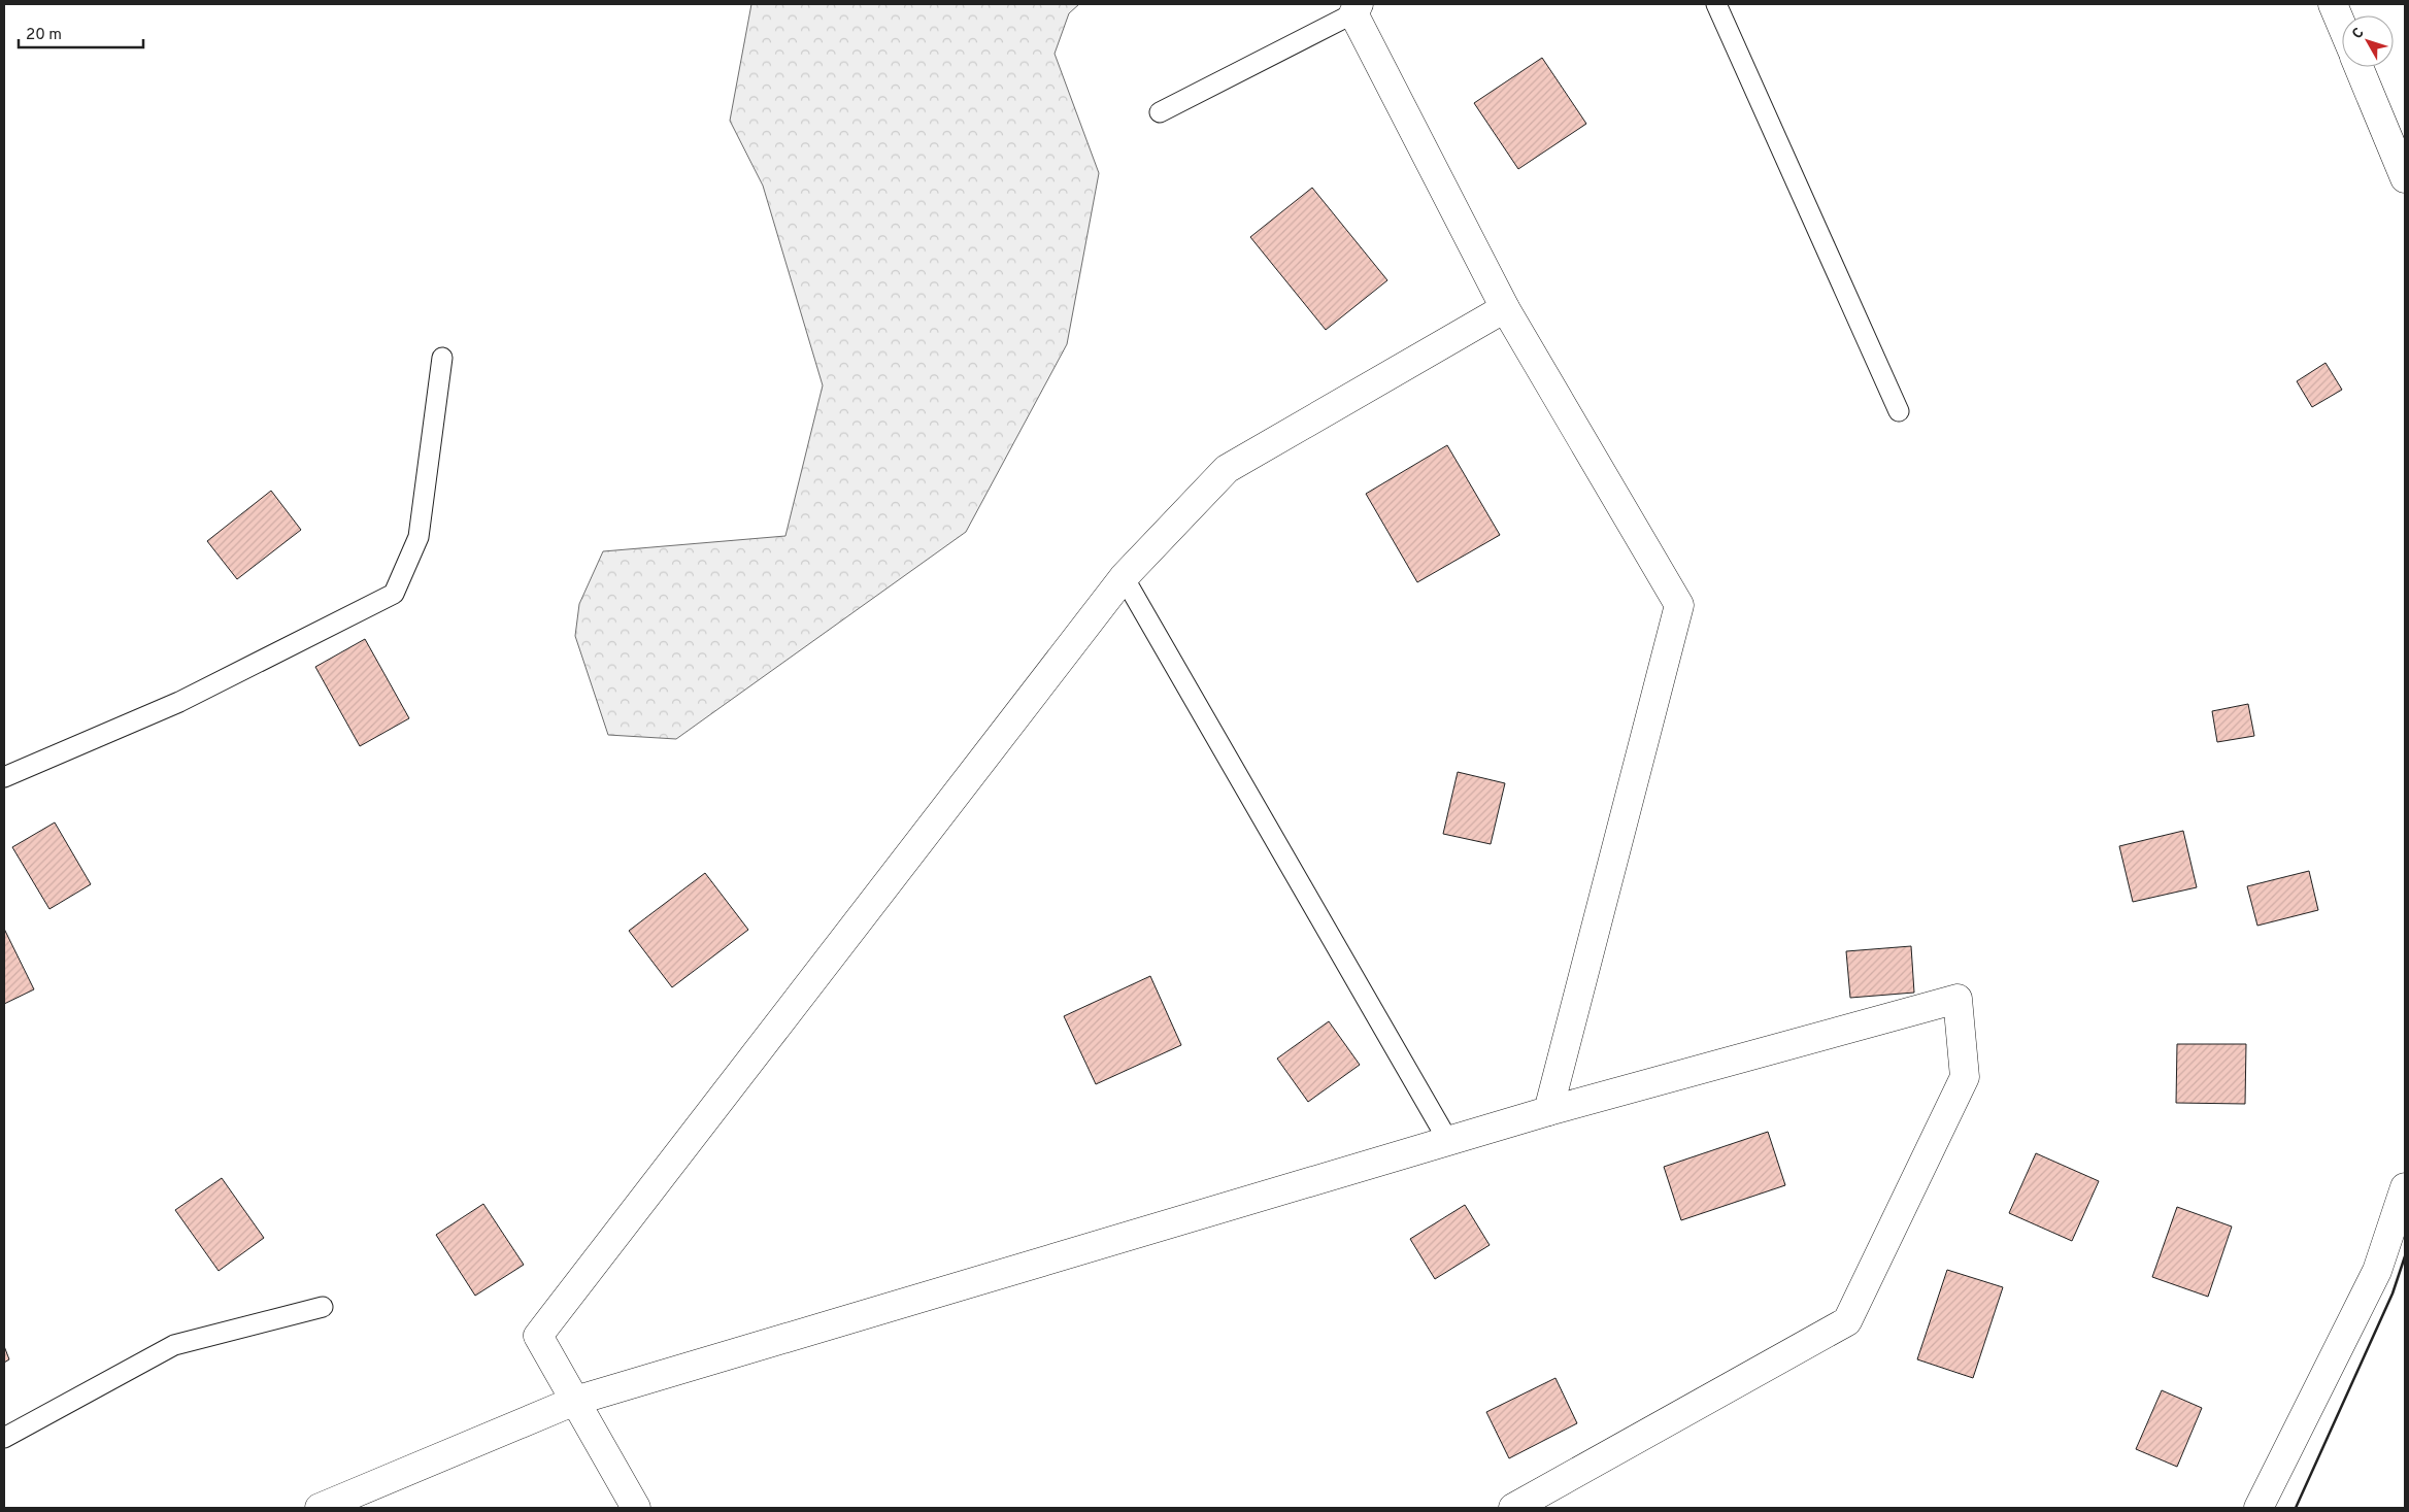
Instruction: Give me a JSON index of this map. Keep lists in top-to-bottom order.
{
  "scale_bar": "20 m",
  "north": "top left"
}
